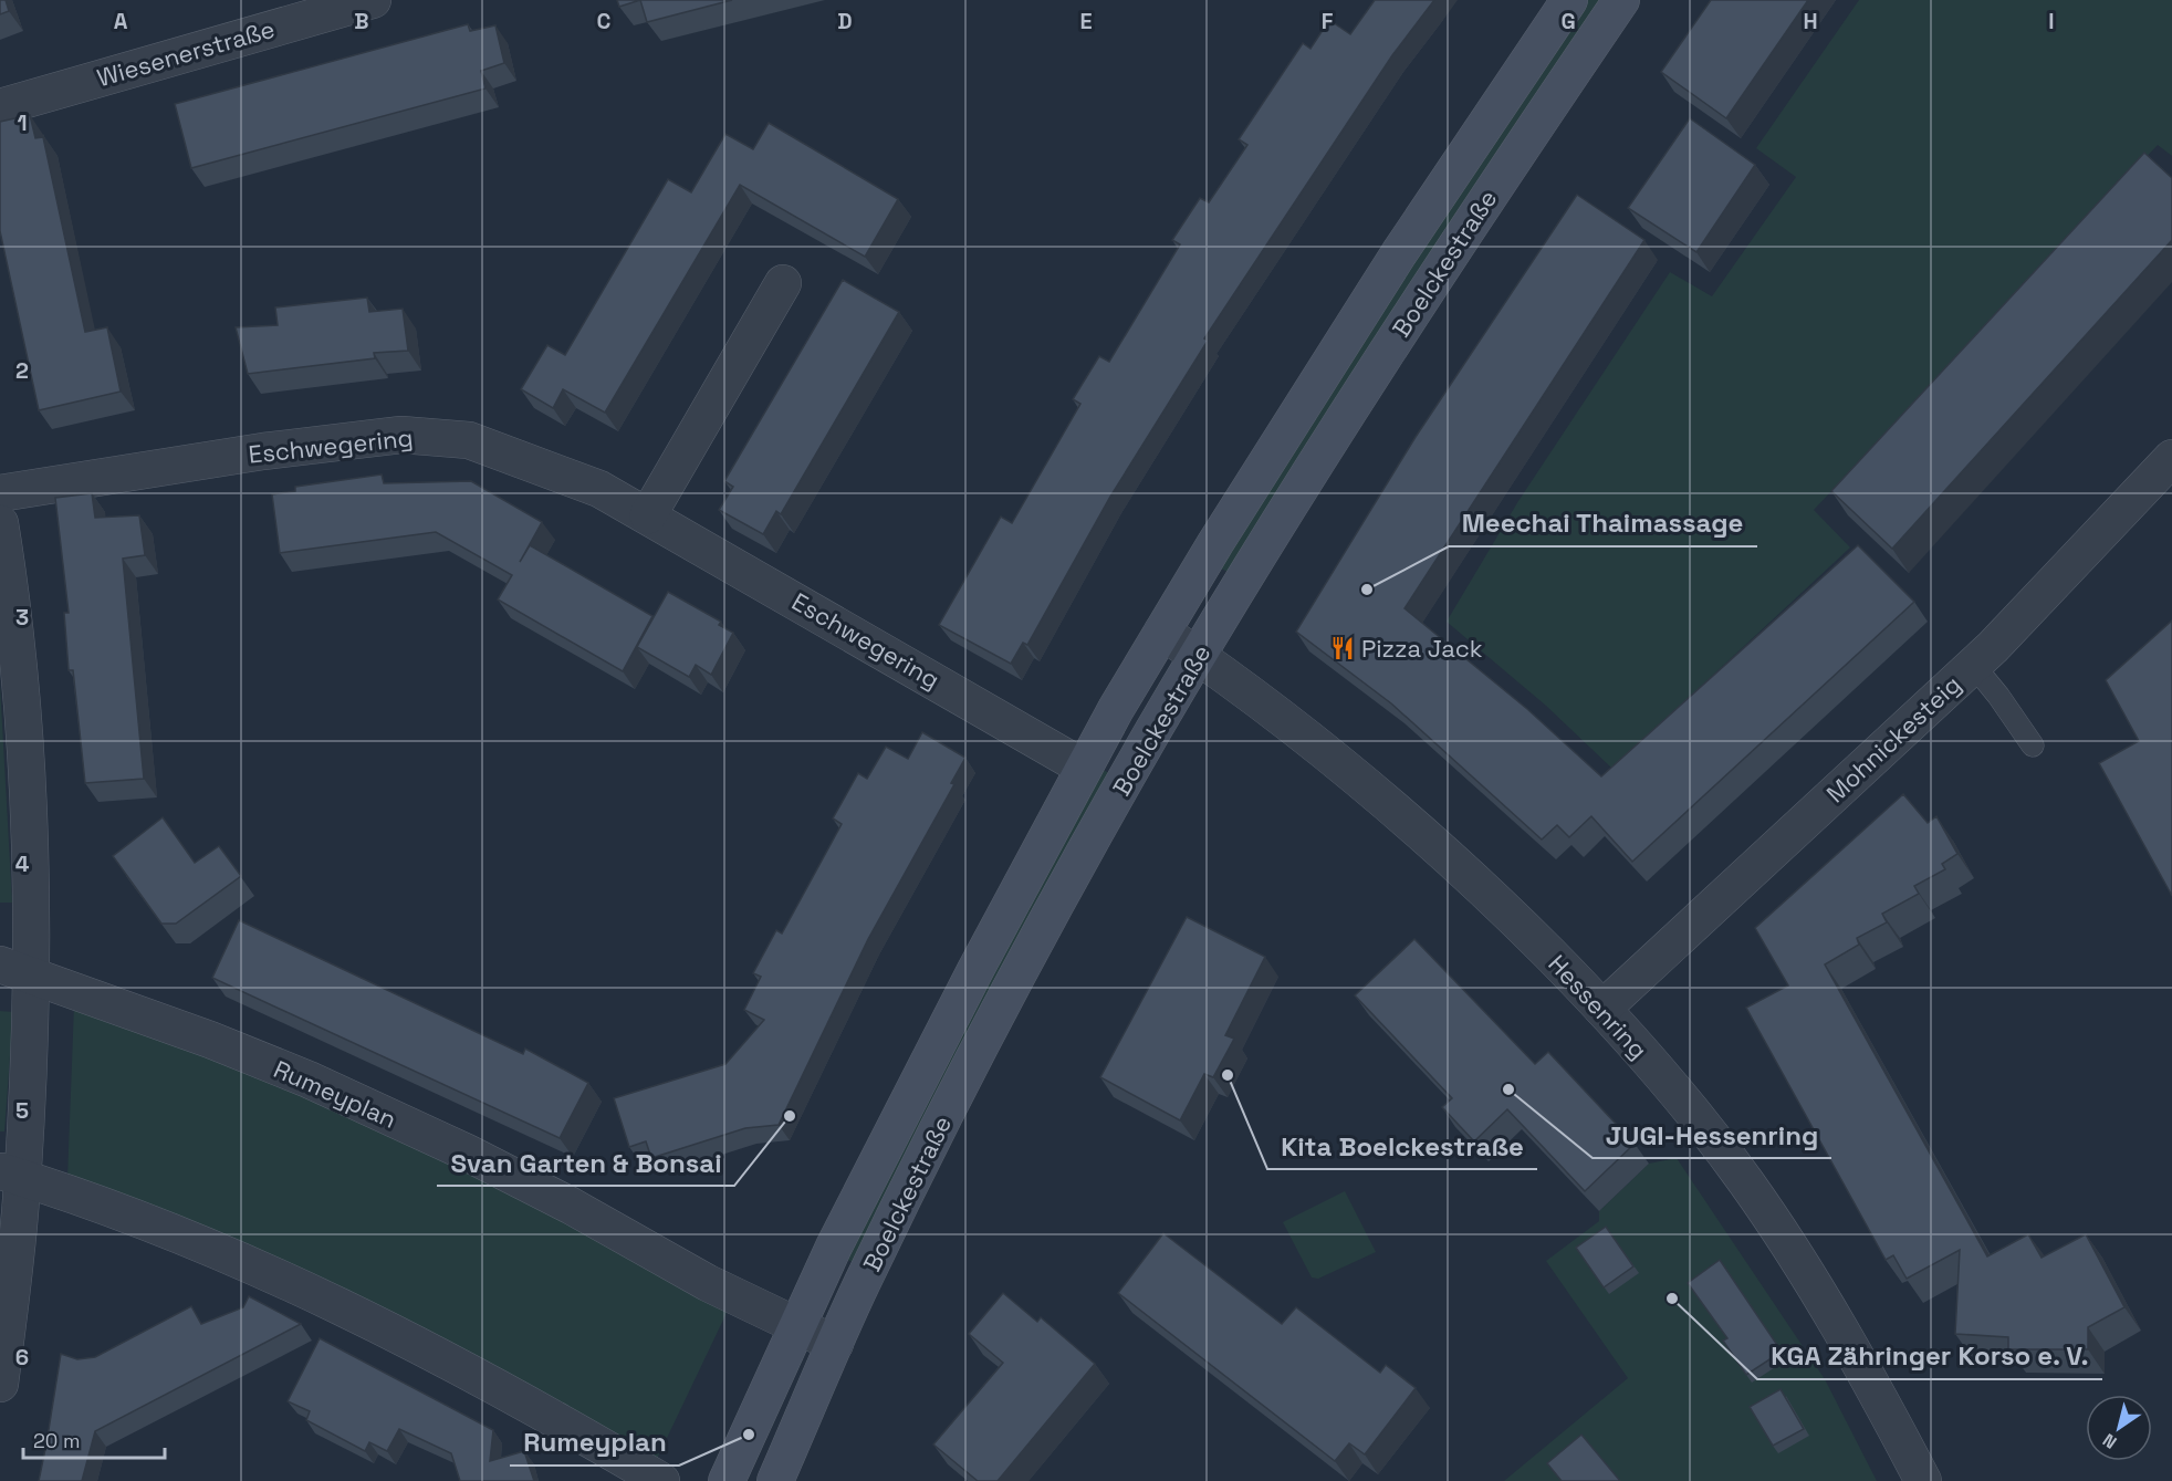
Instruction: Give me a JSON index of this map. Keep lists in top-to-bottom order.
{
  "streets": {
    "main road": ["Boelckestraße"],
    "street": [
      "Wiesenerstraße",
      "Eschwegering",
      "Mohnickesteig",
      "Hessenring",
      "Rumeyplan"
    ]
  },
  "crossings": [
    ["Boelckestraße", "Eschwegering"],
    ["Boelckestraße", "Hessenring"],
    ["Boelckestraße", "Rumeyplan"],
    ["Mohnickesteig", "Hessenring"]
  ],
  "places": {
    "other": [
      "Meechai Thaimassage",
      "Kita Boelckestraße",
      "JUGI-Hessenring",
      "Svan Garten & Bonsai",
      "KGA Zähringer Korso e. V.",
      "Rumeyplan"
    ],
    "restaurant": ["Pizza Jack"]
  },
  "scale_bar": "20 m",
  "north": "bottom left",
  "grid": {
    "columns": [
      "A",
      "B",
      "C",
      "D",
      "E",
      "F",
      "G",
      "H",
      "I"
    ],
    "rows": [
      "1",
      "2",
      "3",
      "4",
      "5",
      "6"
    ]
  }
}
